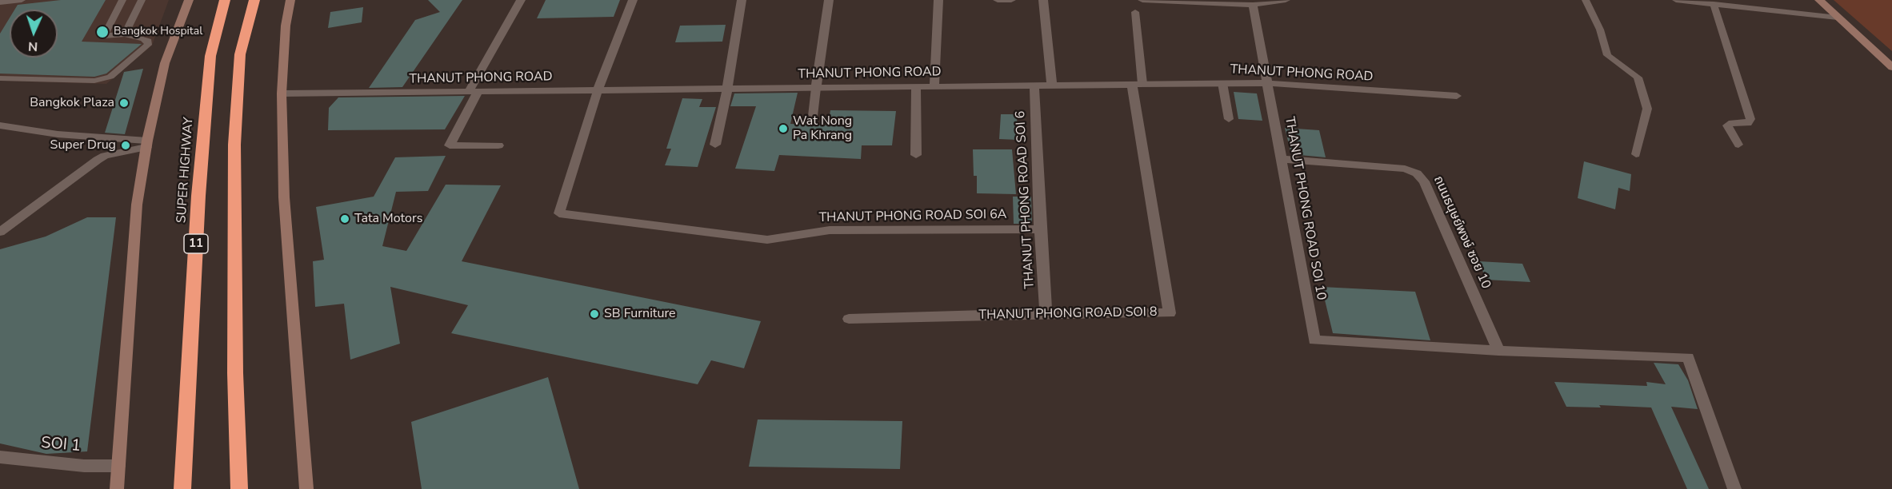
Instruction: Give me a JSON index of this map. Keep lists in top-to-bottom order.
{
  "streets": {
    "highway": ["SUPER HIGHWAY", "11"],
    "street": [
      "THANUT PHONG ROAD",
      "THANUT PHONG ROAD SOI 6",
      "THANUT PHONG ROAD SOI 10",
      "THANUT PHONG ROAD SOI 6A",
      "ถนนธนุษย์พงษ์ ซอย 10",
      "THANUT PHONG ROAD SOI 8",
      "SOI 1"
    ]
  },
  "crossings": [
    ["THANUT PHONG ROAD", "THANUT PHONG ROAD SOI 6"],
    ["THANUT PHONG ROAD", "THANUT PHONG ROAD SOI 10"],
    ["THANUT PHONG ROAD", "THANUT PHONG ROAD SOI 6A"],
    ["THANUT PHONG ROAD", "THANUT PHONG ROAD SOI 8"],
    ["THANUT PHONG ROAD SOI 6", "THANUT PHONG ROAD SOI 6A"],
    ["THANUT PHONG ROAD SOI 6", "THANUT PHONG ROAD SOI 8"],
    ["THANUT PHONG ROAD SOI 10", "ถนนธนุษย์พงษ์ ซอย 10"]
  ],
  "places": [
    "Bangkok Hospital",
    "Bangkok Plaza",
    "Wat Nong Pa Khrang",
    "Super Drug",
    "Tata Motors",
    "SB Furniture"
  ],
  "north": "bottom"
}
